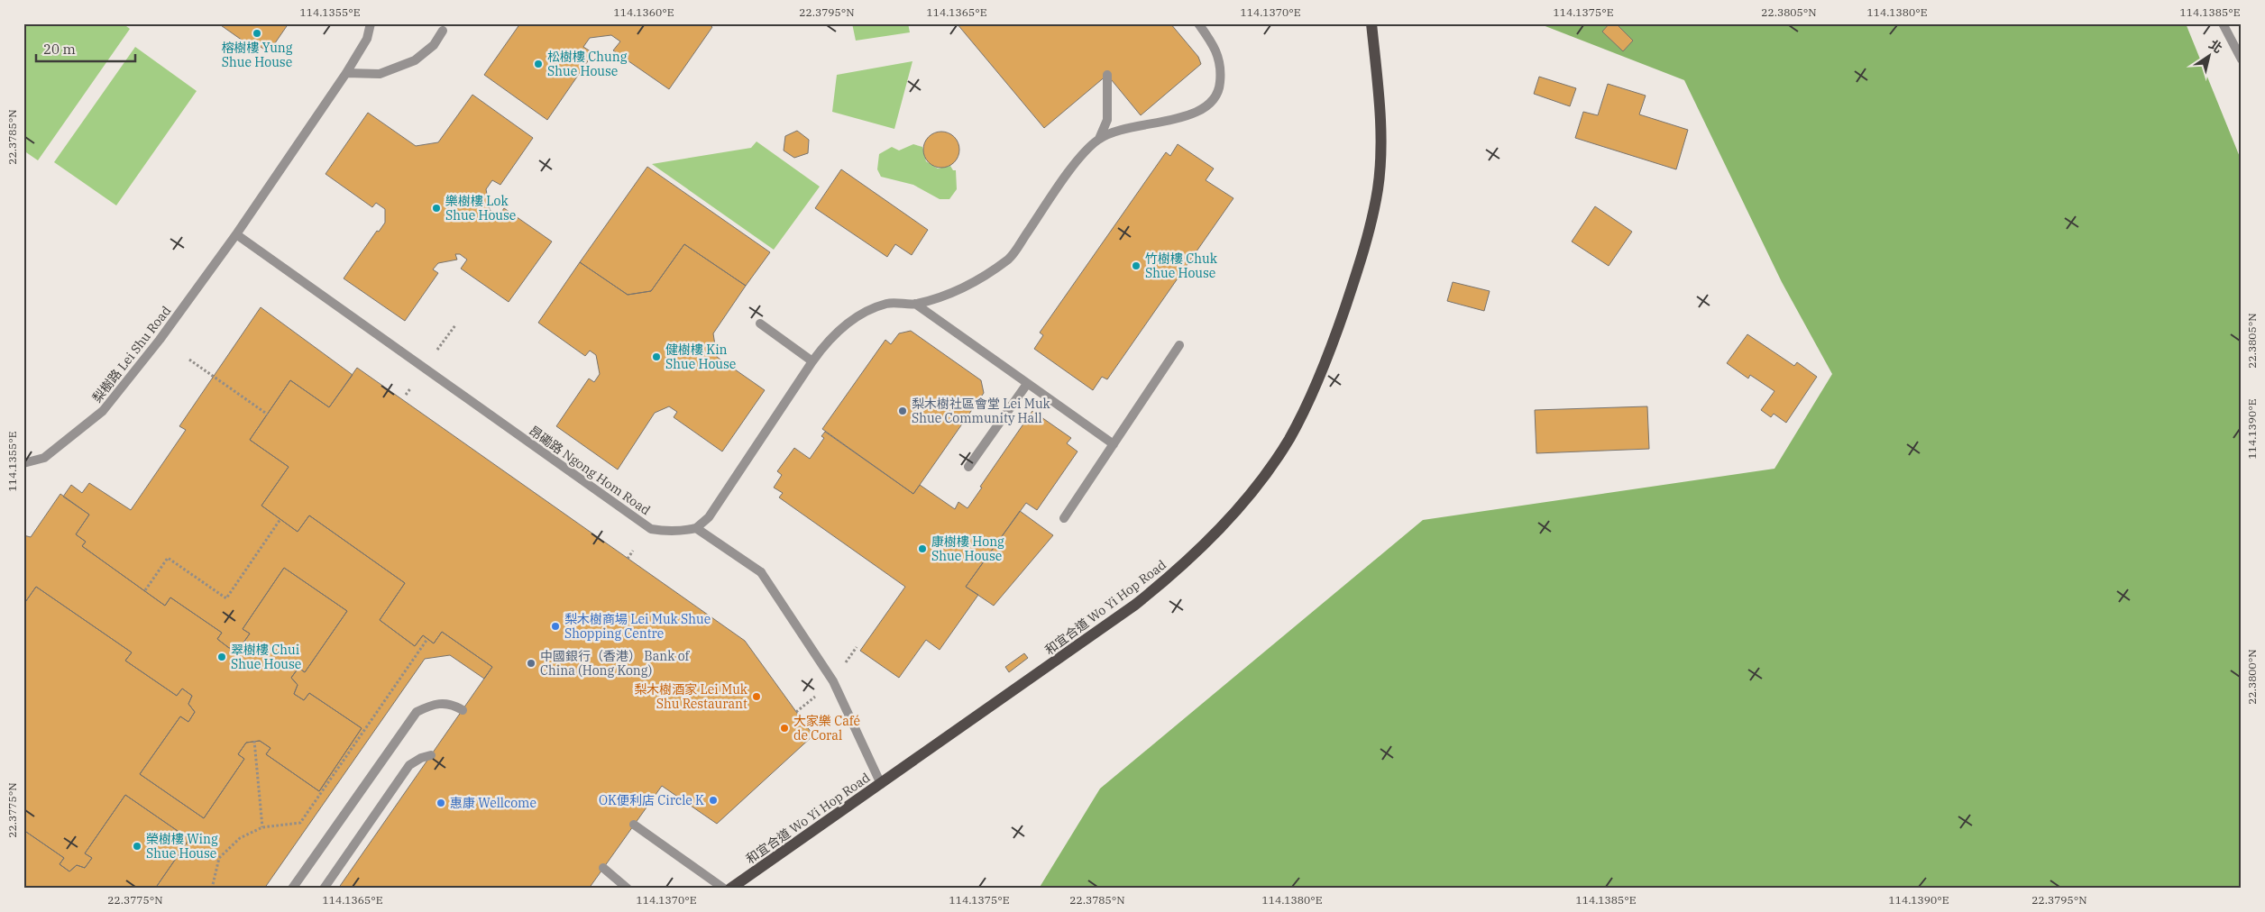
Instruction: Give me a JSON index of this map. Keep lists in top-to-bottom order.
{
  "streets": {
    "main road": ["和宜合道 Wo Yi Hop Road"],
    "street": ["梨樹路 Lei Shu Road", "昂磡路 Ngong Hom Road"]
  },
  "crossings": [
    ["梨樹路 Lei Shu Road", "昂磡路 Ngong Hom Road"]
  ],
  "places": [
    "榕樹樓 Yung Shue House",
    "松樹樓 Chung Shue House",
    "樂樹樓 Lok Shue House",
    "竹樹樓 Chuk Shue House",
    "健樹樓 Kin Shue House",
    "梨木樹社區會堂 Lei Muk Shue Community Hall",
    "康樹樓 Hong Shue House",
    "梨木樹商場 Lei Muk Shue Shopping Centre",
    "翠樹樓 Chui Shue House",
    "中國銀行（香港） Bank of China (Hong Kong)",
    "梨木樹酒家 Lei Muk Shu Restaurant",
    "大家樂 Café de Coral",
    "OK便利店 Circle K",
    "惠康 Wellcome",
    "榮樹樓 Wing Shue House"
  ],
  "scale_bar": "20 m",
  "north": "top right",
  "coordinates": [
    "114.1355°E",
    "114.1360°E",
    "22.3795°N",
    "114.1365°E",
    "114.1370°E",
    "114.1375°E",
    "22.3805°N",
    "114.1380°E",
    "114.1385°E",
    "22.3785°N",
    "114.1390°E",
    "22.3800°N",
    "22.3775°N"
  ]
}
